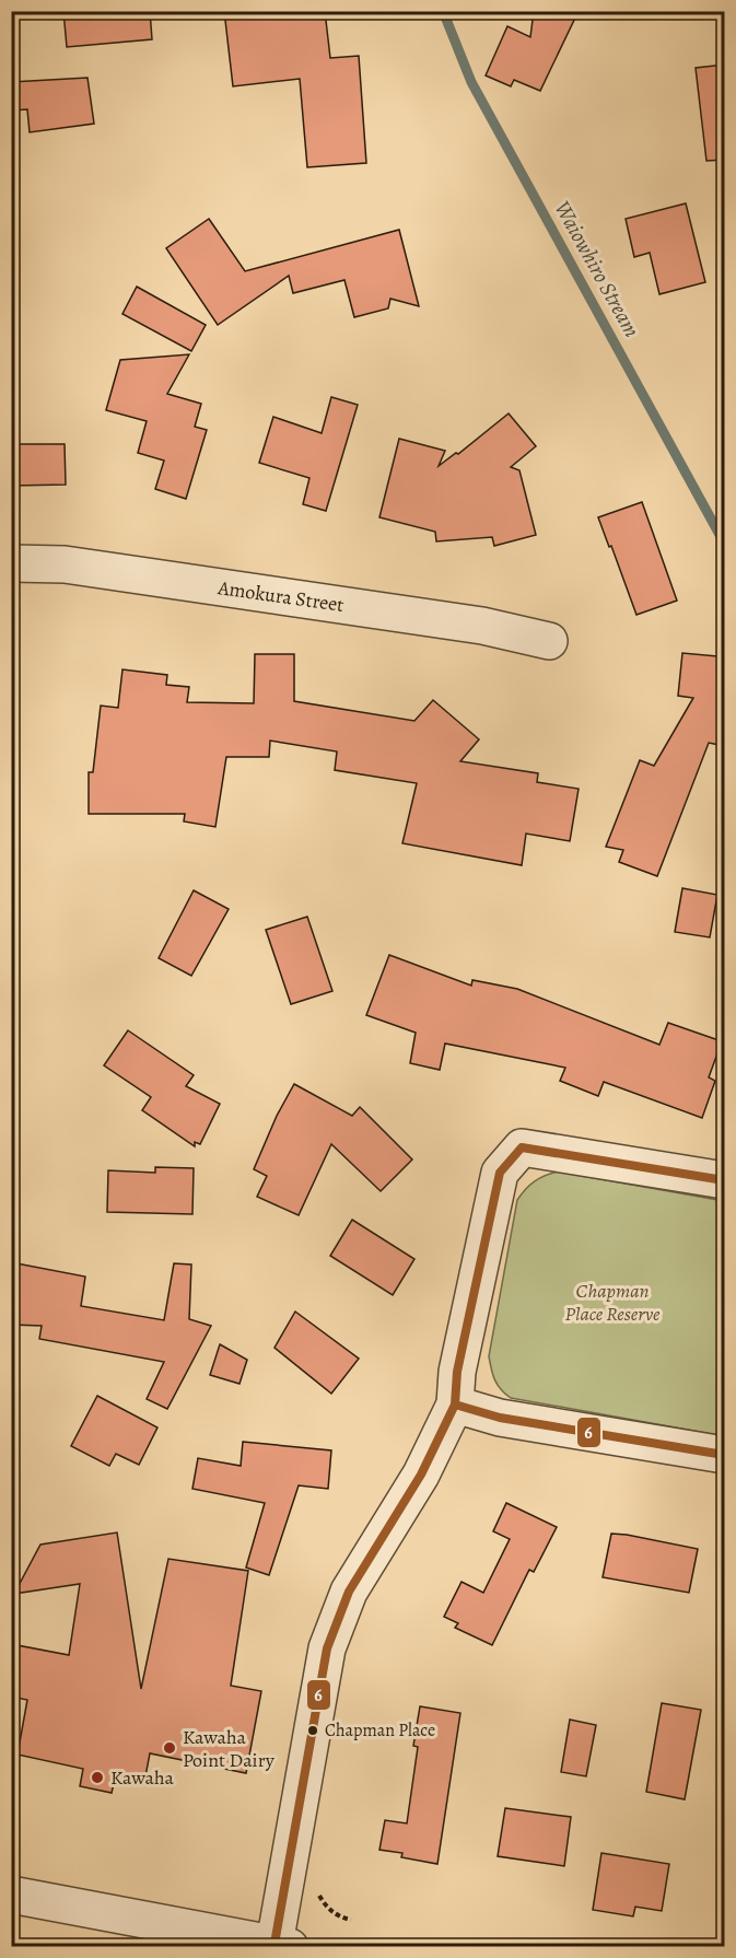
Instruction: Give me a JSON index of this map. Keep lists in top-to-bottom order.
{
  "streets": {
    "street": ["Amokura Street"]
  },
  "water": ["Waiowhiro Stream"],
  "parks": ["Chapman Place Reserve"],
  "places": ["Chapman Place", "Kawaha Point Dairy", "Kawaha"],
  "lines": ["transit line 6"]
}
